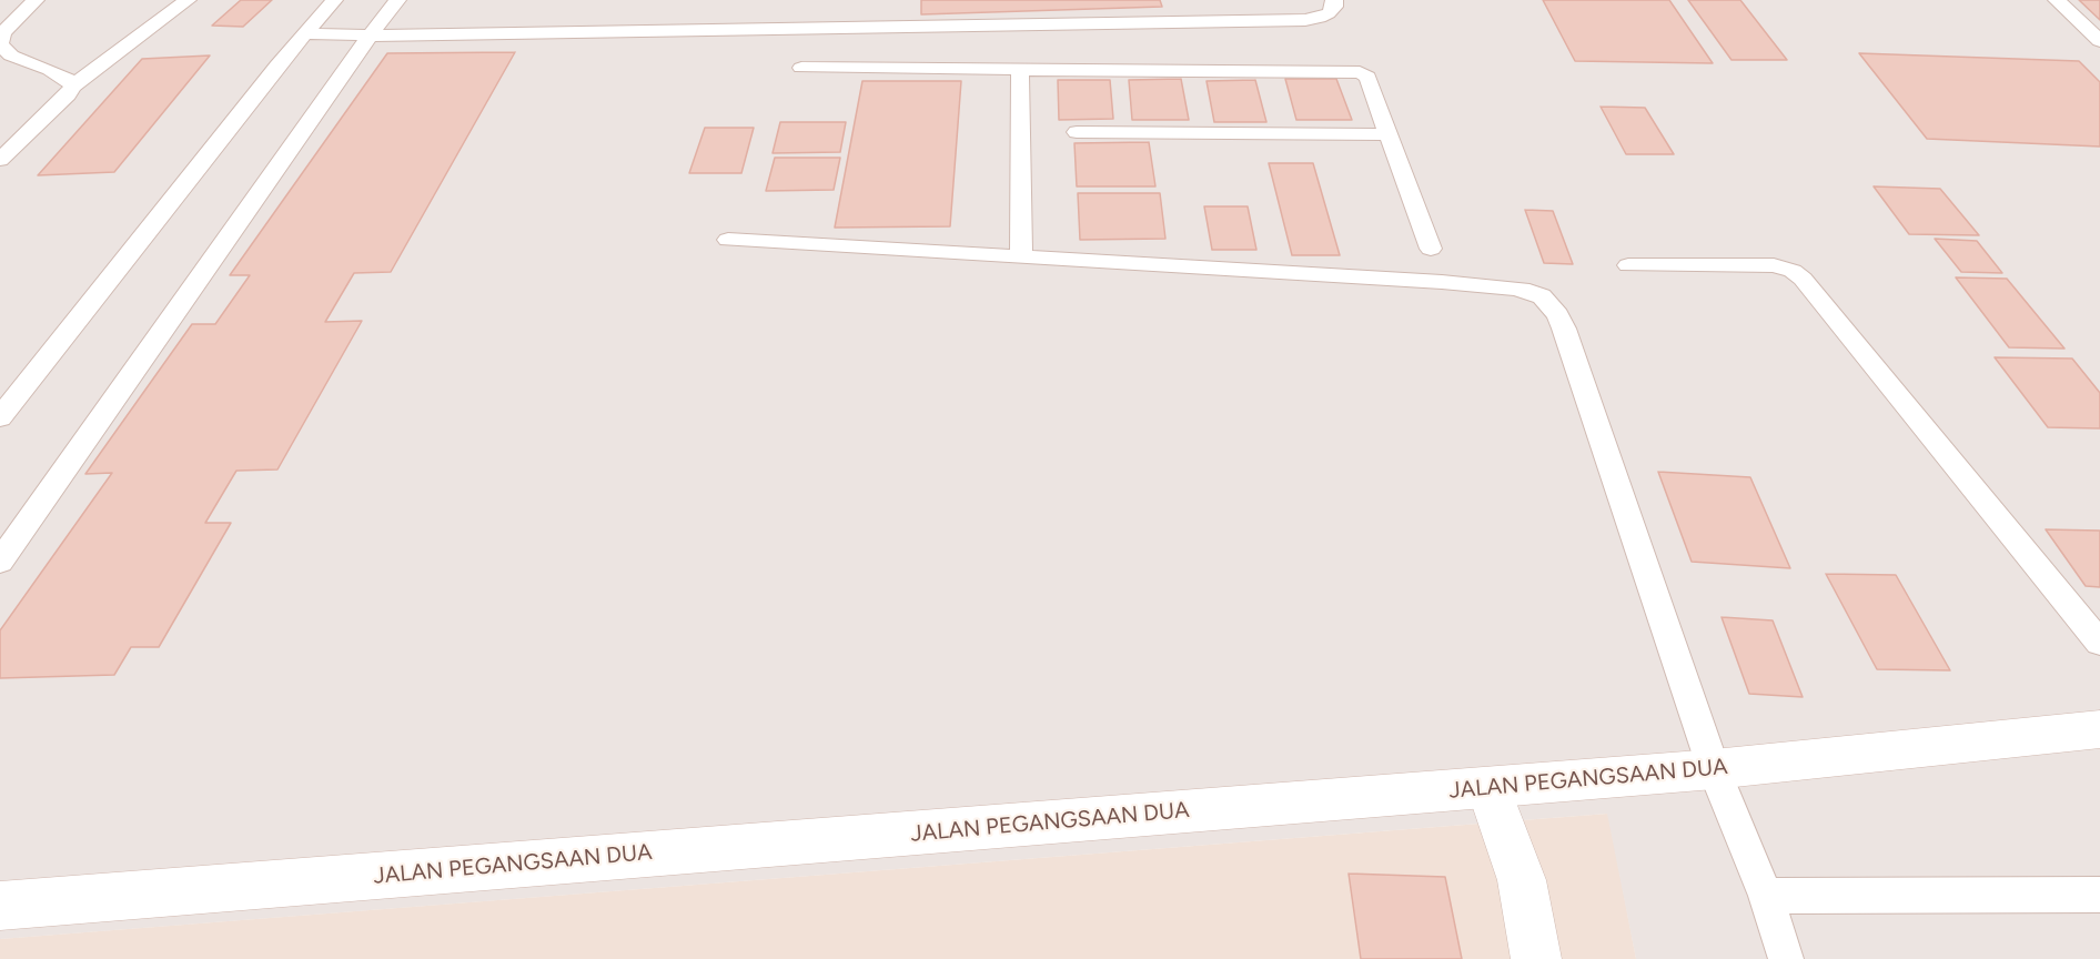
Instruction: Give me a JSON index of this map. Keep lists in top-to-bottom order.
{
  "streets": {
    "main road": ["JALAN PEGANGSAAN DUA"]
  }
}
